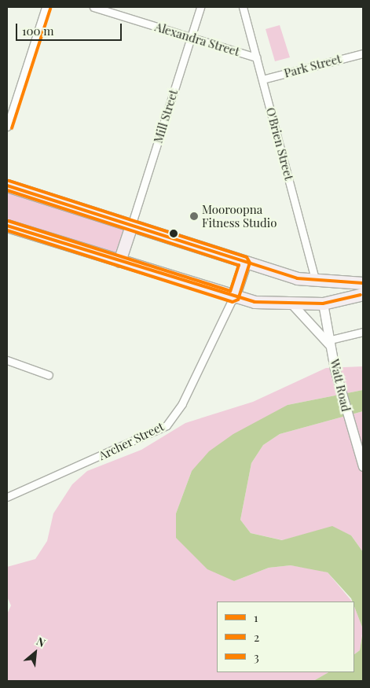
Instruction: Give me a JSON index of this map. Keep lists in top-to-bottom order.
{
  "streets": {
    "street": [
      "Alexandra Street",
      "Park Street",
      "Mill Street",
      "O'Brien Street",
      "Watt Road",
      "Archer Street"
    ]
  },
  "crossings": [
    ["Alexandra Street", "Mill Street"],
    ["Alexandra Street", "O'Brien Street"],
    ["Park Street", "O'Brien Street"]
  ],
  "places": ["Mooroopna Fitness Studio"],
  "lines": ["transit line 2", "transit line 3", "transit line 1"],
  "legend": ["1", "2", "3"],
  "scale_bar": "100 m",
  "north": "top right"
}
